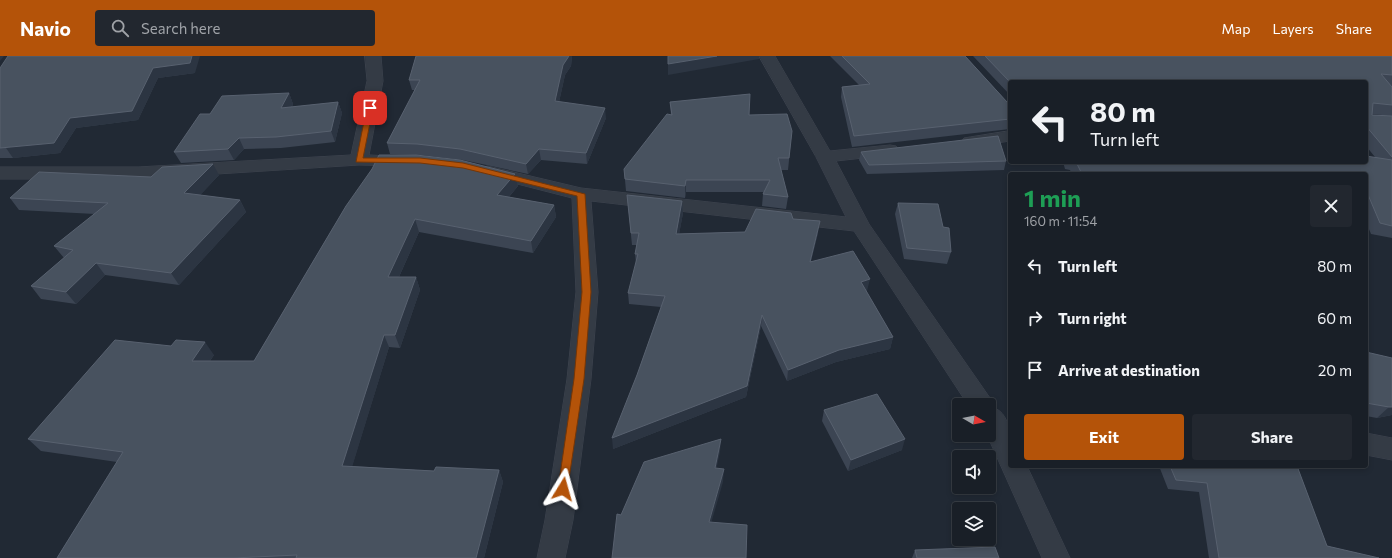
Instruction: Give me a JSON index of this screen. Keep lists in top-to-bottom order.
{
  "north": "right",
  "page": {
    "header": "Navio",
    "search": "Search here",
    "nav": ["Map", "Layers", "Share"],
    "turn": ["80 m", "Turn left"],
    "heading": ["1 min", "160 m · 11:54"],
    "list": [
      {
        "name": "Turn left",
        "value": "80 m"
      },
      {
        "name": "Turn right",
        "value": "60 m"
      },
      {
        "name": "Arrive at destination",
        "value": "20 m"
      }
    ],
    "buttons": ["Exit", "Share"]
  }
}
